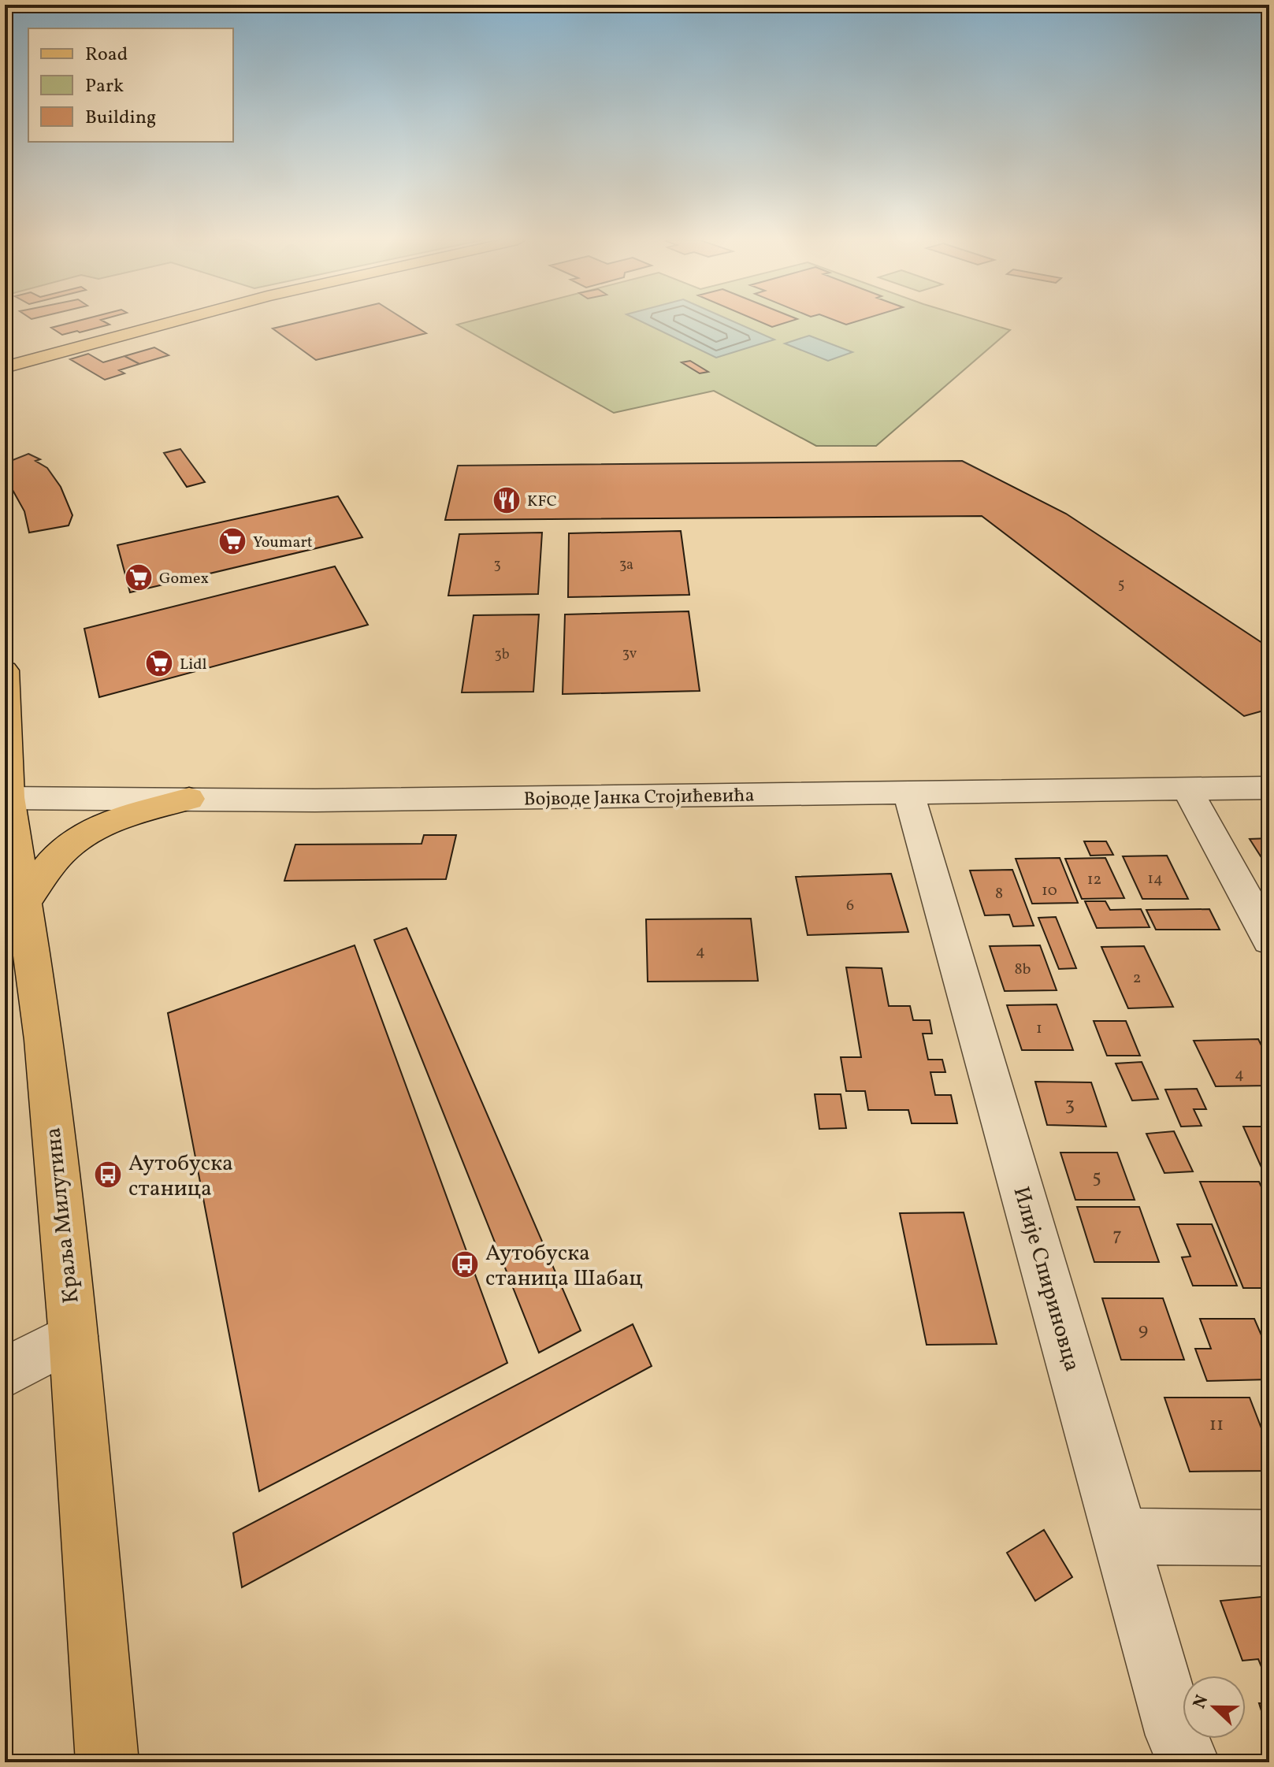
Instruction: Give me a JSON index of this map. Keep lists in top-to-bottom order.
{
  "streets": {
    "main road": ["Краља Милутина"],
    "street": ["Војводе Јанка Стојићевића", "Илије Спириновца"]
  },
  "crossings": [
    ["Војводе Јанка Стојићевића", "Краља Милутина"],
    ["Војводе Јанка Стојићевића", "Илије Спириновца"]
  ],
  "places": {
    "restaurant": ["KFC"],
    "supermarket": ["Youmart", "Gomex", "Lidl"],
    "bus stop": ["Аутобуска станица", "Аутобуска станица Шабац"]
  },
  "house_numbers": [
    "3",
    "3a",
    "5",
    "3v",
    "3b",
    "14",
    "12",
    "10",
    "8",
    "6",
    "4",
    "8b",
    "2",
    "1",
    "4",
    "3",
    "5",
    "7",
    "9",
    "11"
  ],
  "legend": ["Road", "Park", "Building"],
  "north": "left"
}
